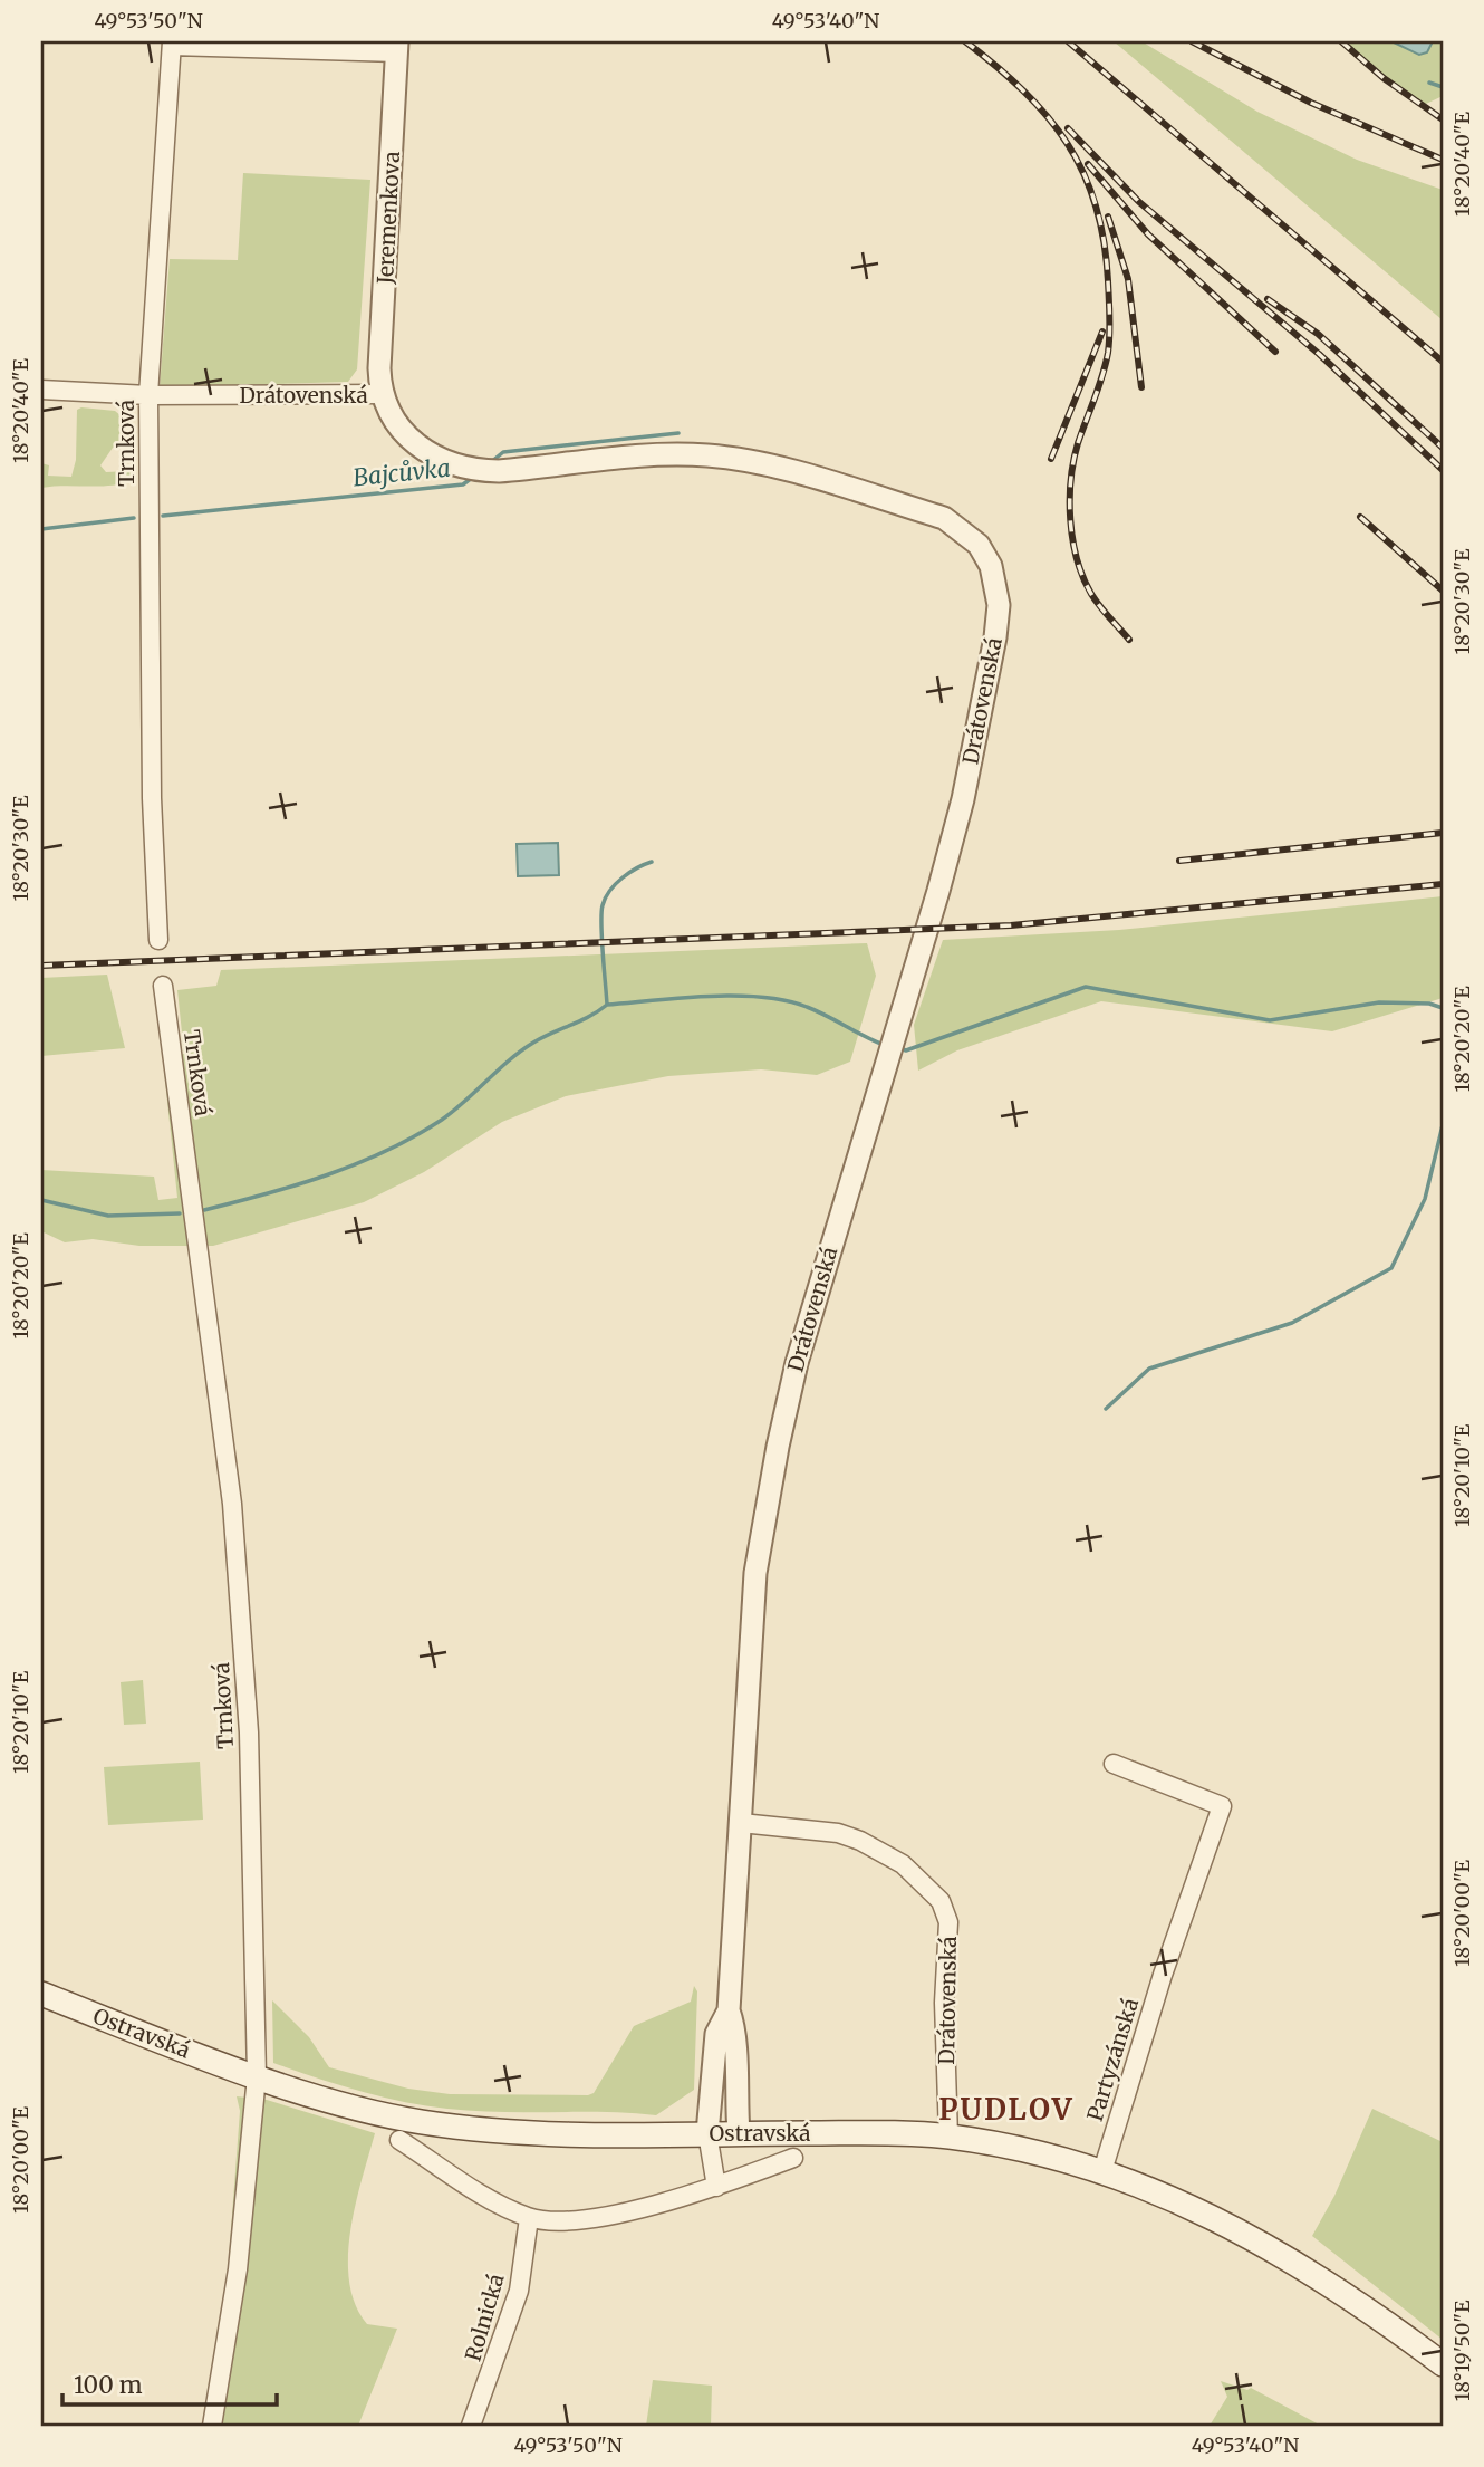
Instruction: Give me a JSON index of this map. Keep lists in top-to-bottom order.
{
  "streets": {
    "main road": ["Ostravská"],
    "street": [
      "Jeremenkova",
      "Drátovenská",
      "Trnková",
      "Partyzánská",
      "Rolnická"
    ]
  },
  "crossings": [
    ["Jeremenkova", "Drátovenská"],
    ["Drátovenská", "Trnková"],
    ["Drátovenská", "Ostravská"],
    ["Trnková", "Ostravská"],
    ["Ostravská", "Partyzánská"],
    ["Ostravská", "Rolnická"]
  ],
  "districts": ["PUDLOV"],
  "water": ["Bajcůvka"],
  "scale_bar": "100 m",
  "coordinates": [
    "49°53'50\"N",
    "49°53'40\"N",
    "18°20'40\"E",
    "18°20'30\"E",
    "18°20'20\"E",
    "18°20'10\"E",
    "18°20'00\"E",
    "18°19'50\"E"
  ]
}
